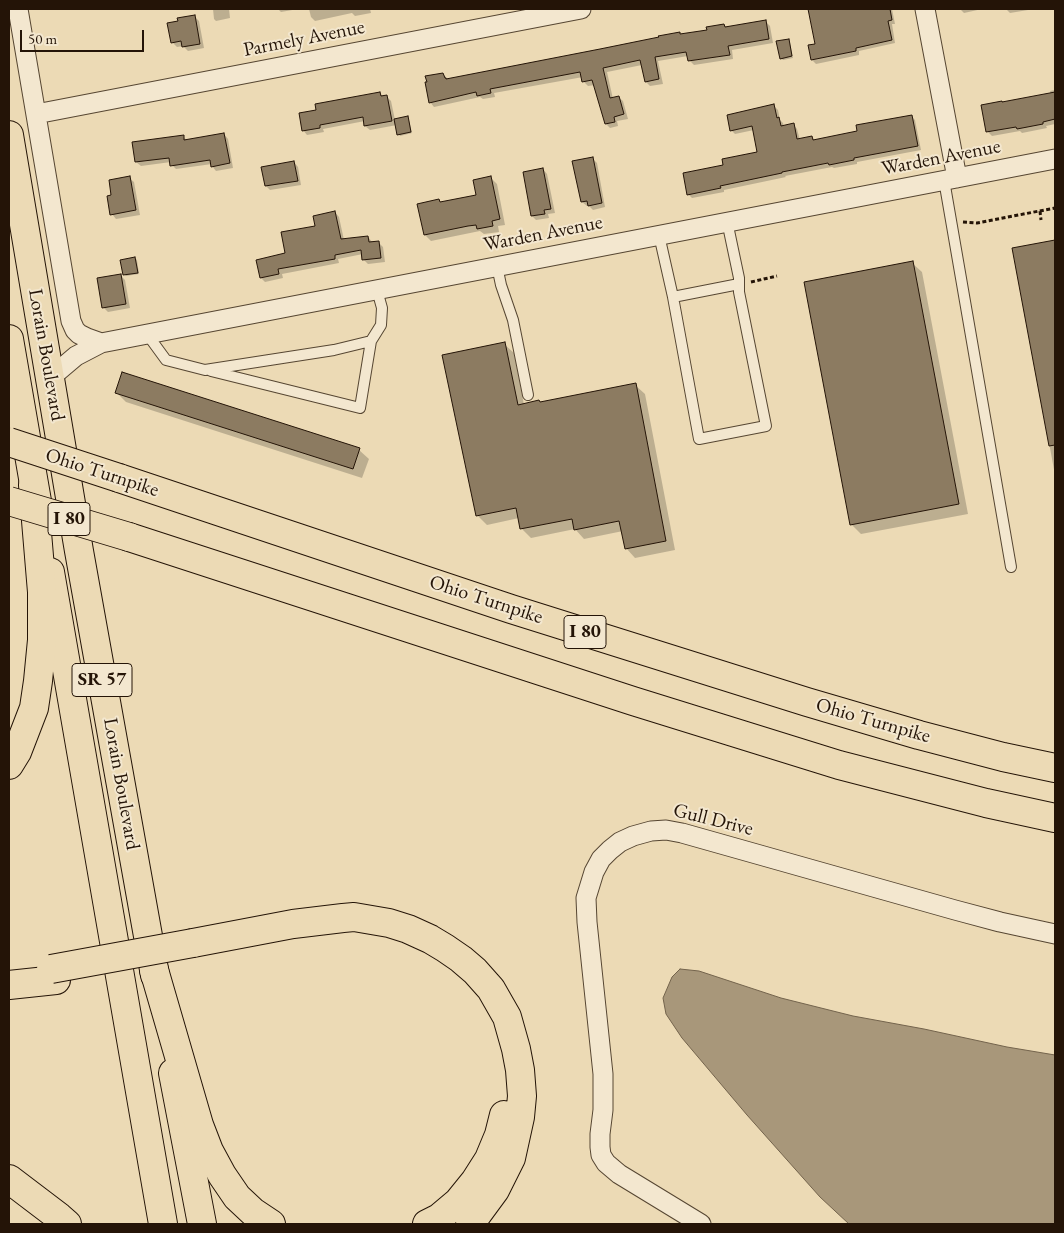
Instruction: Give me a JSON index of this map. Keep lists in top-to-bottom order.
{
  "streets": {
    "highway": [
      "Lorain Boulevard",
      "Ohio Turnpike",
      "I 80",
      "SR 57"
    ],
    "street": ["Parmely Avenue", "Warden Avenue", "Gull Drive"]
  },
  "crossings": [
    ["Parmely Avenue", "Lorain Boulevard"],
    ["Warden Avenue", "Lorain Boulevard"]
  ],
  "scale_bar": "50 m"
}
